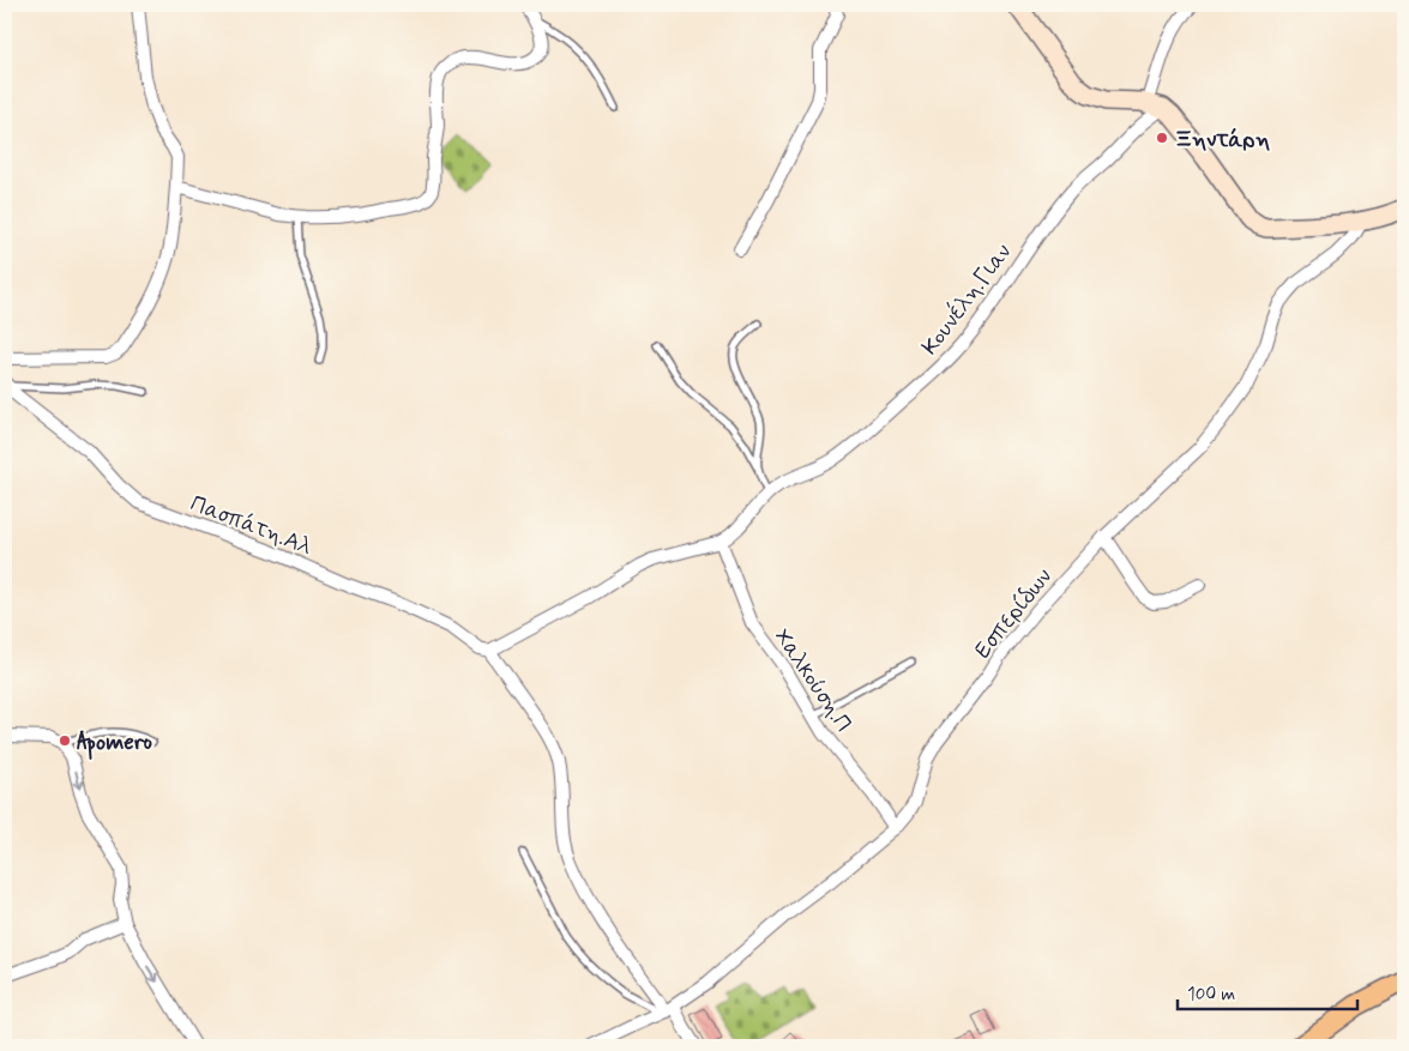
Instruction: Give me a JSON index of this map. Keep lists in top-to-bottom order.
{
  "streets": {
    "street": [
      "Κουνέλη.Γιαν",
      "Πασπάτη.Αλ",
      "Εσπερίδων",
      "Χαλκούση.Π"
    ]
  },
  "crossings": [
    ["Κουνέλη.Γιαν", "Χαλκούση.Π"],
    ["Εσπερίδων", "Χαλκούση.Π"]
  ],
  "places": ["Ξηντάρη", "Apomero"],
  "scale_bar": "100 m"
}
